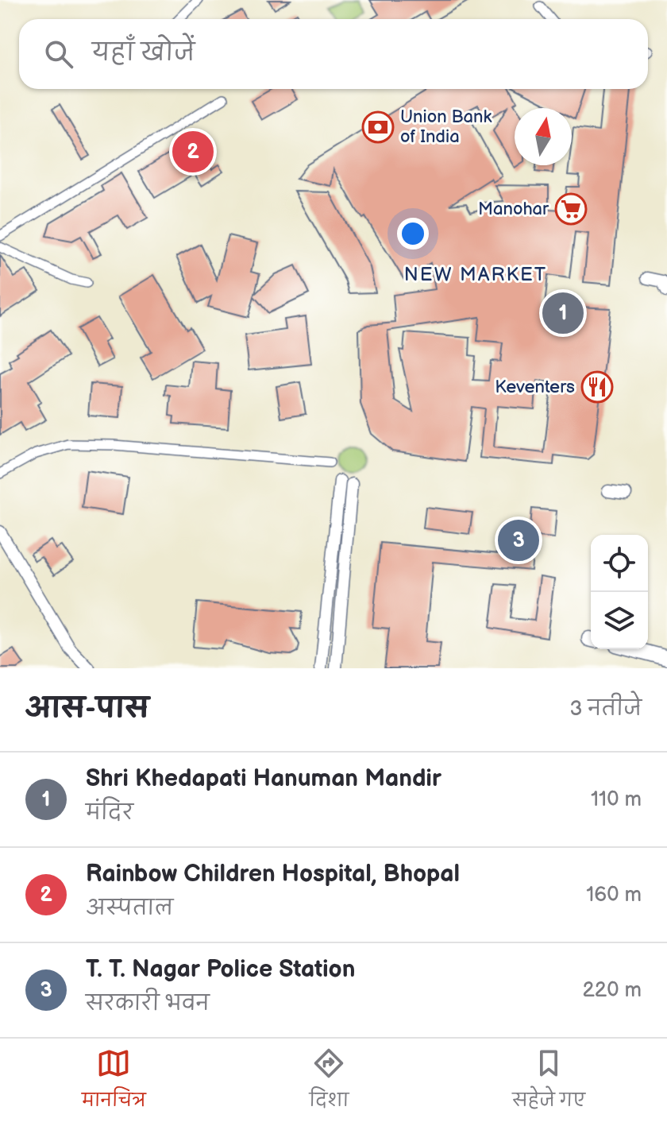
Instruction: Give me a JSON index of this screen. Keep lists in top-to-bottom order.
{
  "districts": ["NEW MARKET"],
  "places": {
    "bank": ["Union Bank of India"],
    "supermarket": ["Manohar"],
    "restaurant": ["Keventers"]
  },
  "north": "top",
  "page": {
    "search": "यहाँ खोजें",
    "pins": ["2", "1", "3"],
    "heading": ["आस-पास", "3 नतीजे"],
    "list": [
      {
        "mark": "1",
        "name": "Shri Khedapati Hanuman Mandir",
        "note": "मंदिर",
        "value": "110 m"
      },
      {
        "mark": "2",
        "name": "Rainbow Children Hospital, Bhopal",
        "note": "अस्पताल",
        "value": "160 m"
      },
      {
        "mark": "3",
        "name": "T. T. Nagar Police Station",
        "note": "सरकारी भवन",
        "value": "220 m"
      }
    ],
    "nav": ["मानचित्र", "दिशा", "सहेजे गए"]
  }
}
